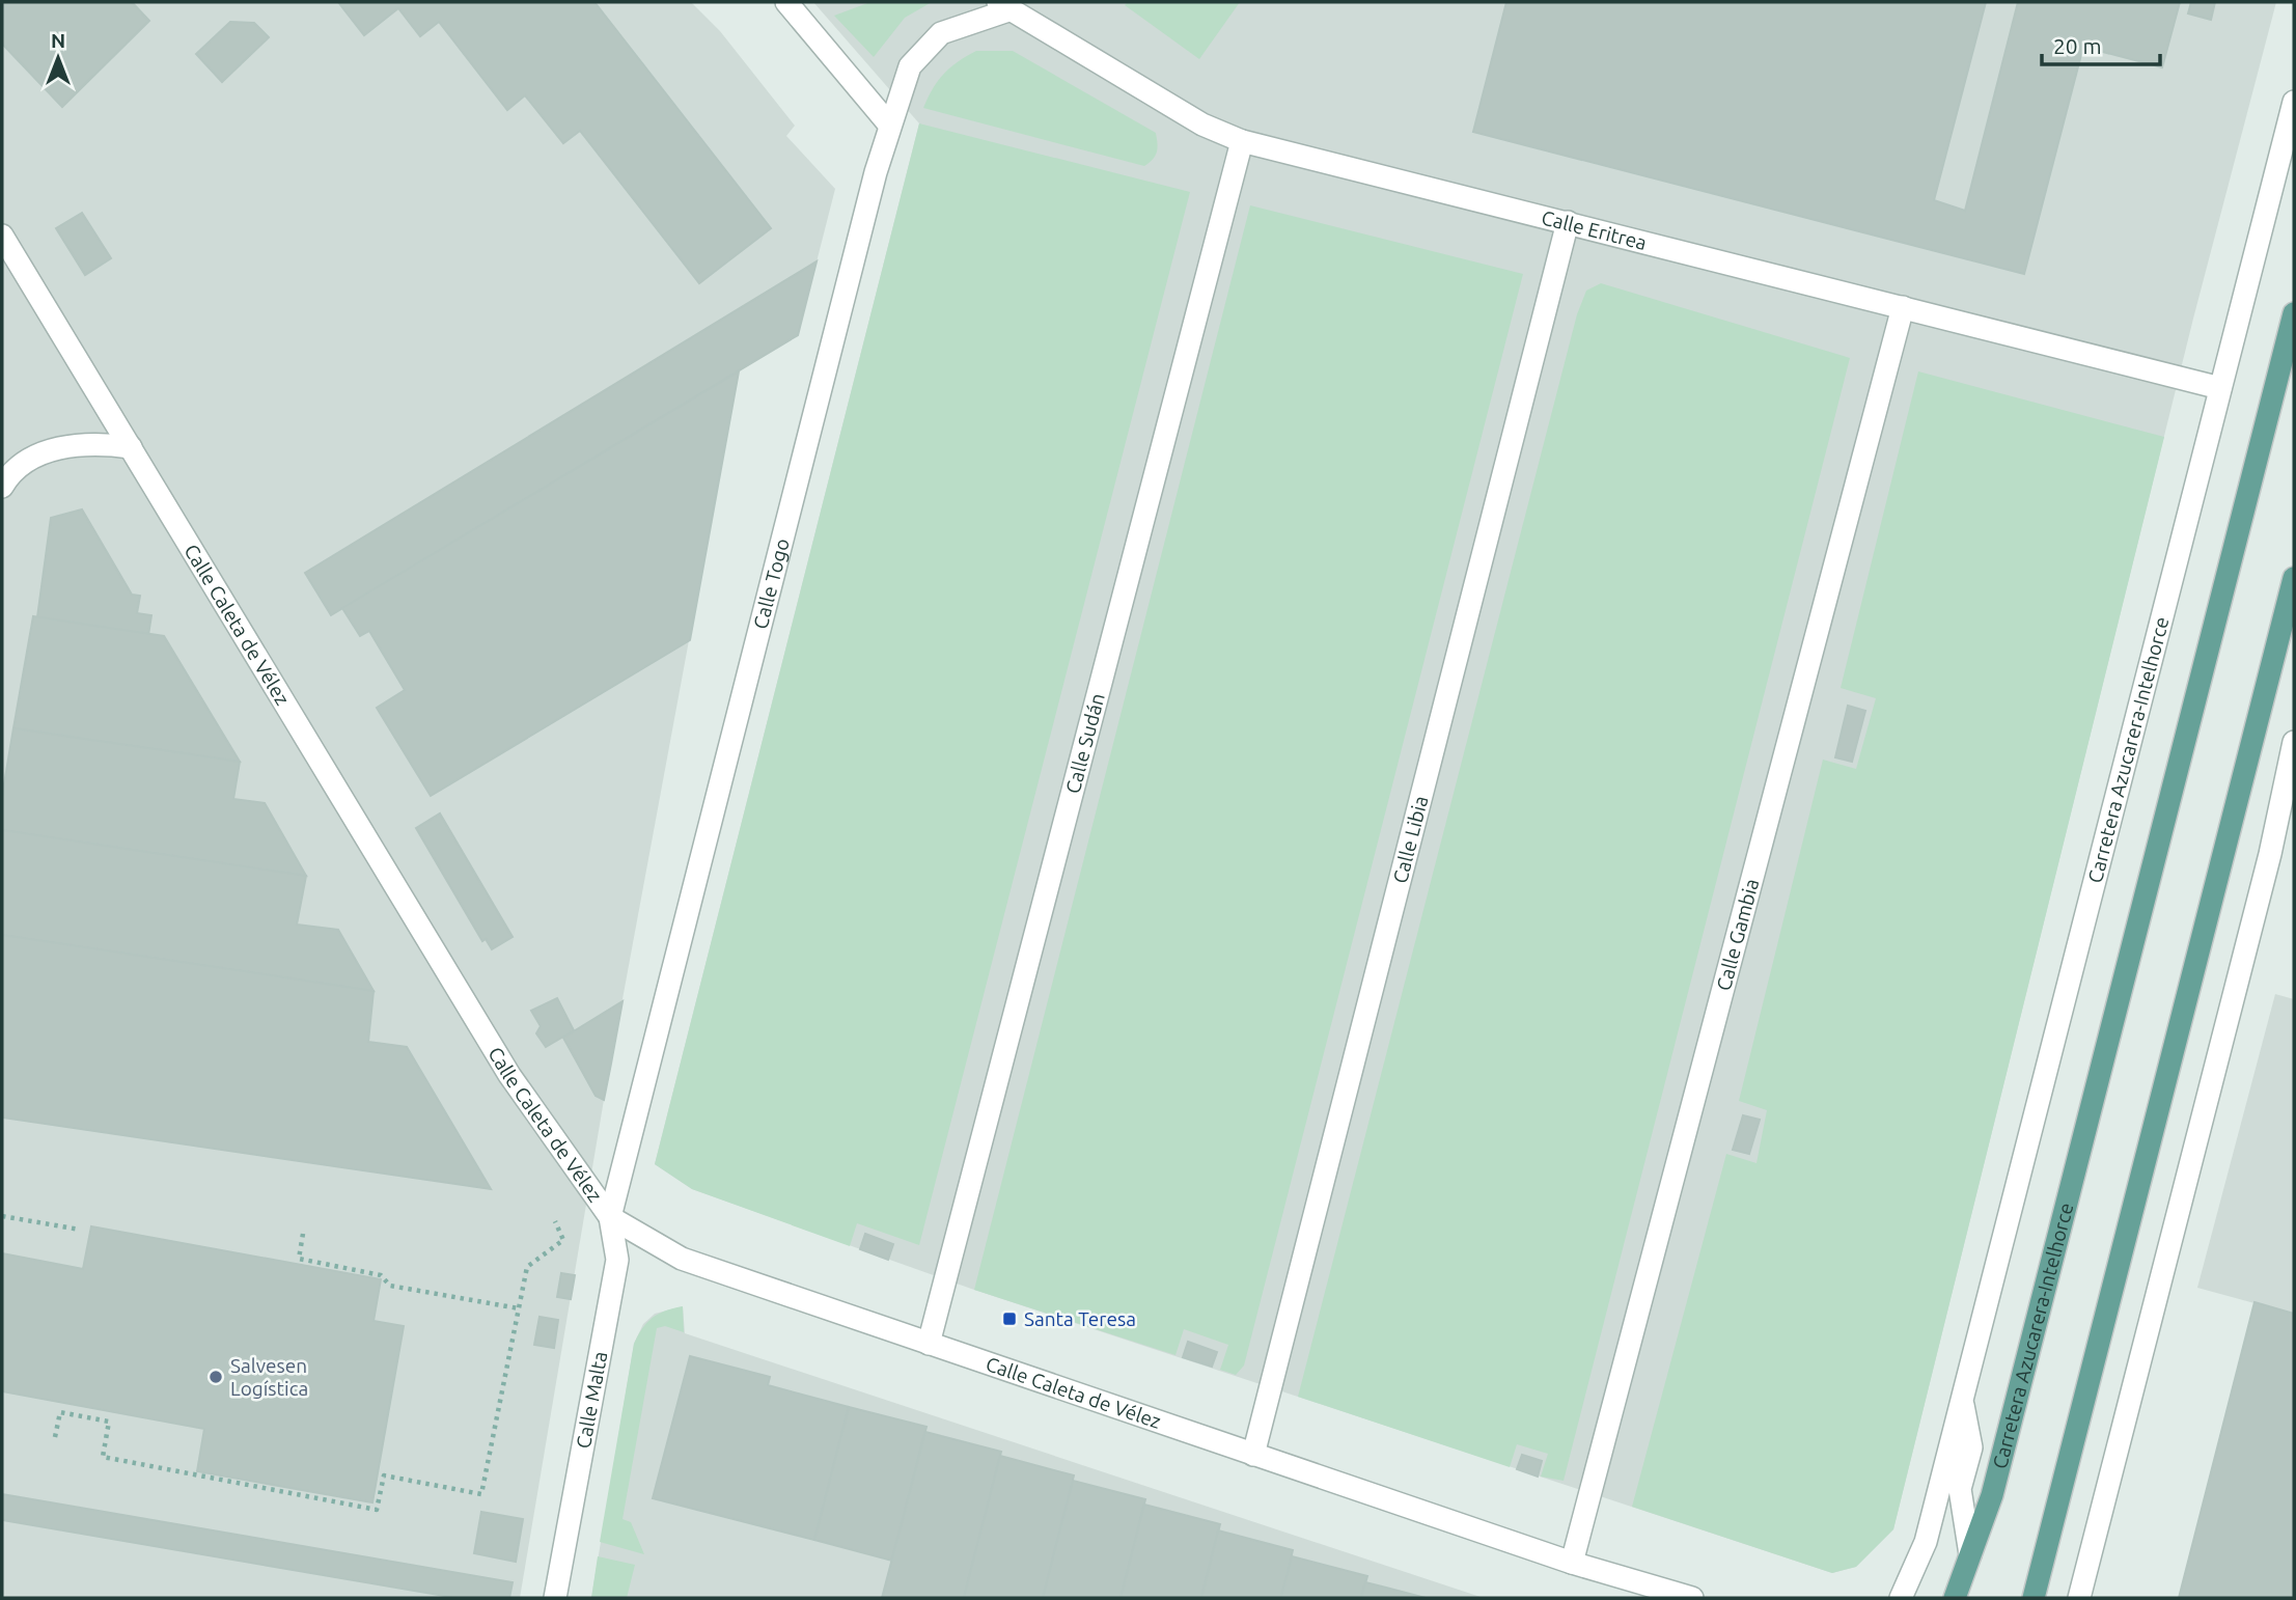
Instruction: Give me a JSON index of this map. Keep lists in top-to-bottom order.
{
  "streets": {
    "main road": ["Carretera Azucarera-Intelhorce"],
    "street": [
      "Calle Eritrea",
      "Calle Togo",
      "Calle Caleta de Vélez",
      "Calle Sudán",
      "Calle Libia",
      "Calle Gambia",
      "Calle Malta"
    ]
  },
  "crossings": [
    ["Calle Eritrea", "Calle Togo"],
    ["Calle Eritrea", "Calle Sudán"],
    ["Calle Eritrea", "Carretera Azucarera-Intelhorce"],
    ["Calle Eritrea", "Calle Libia"],
    ["Calle Eritrea", "Calle Gambia"],
    ["Calle Togo", "Calle Caleta de Vélez"],
    ["Calle Togo", "Calle Malta"],
    ["Calle Caleta de Vélez", "Calle Sudán"],
    ["Calle Caleta de Vélez", "Calle Libia"],
    ["Calle Caleta de Vélez", "Calle Gambia"],
    ["Calle Caleta de Vélez", "Calle Malta"]
  ],
  "places": {
    "transit": ["Santa Teresa"],
    "other": ["Salvesen Logística"]
  },
  "scale_bar": "20 m",
  "north": "top"
}
